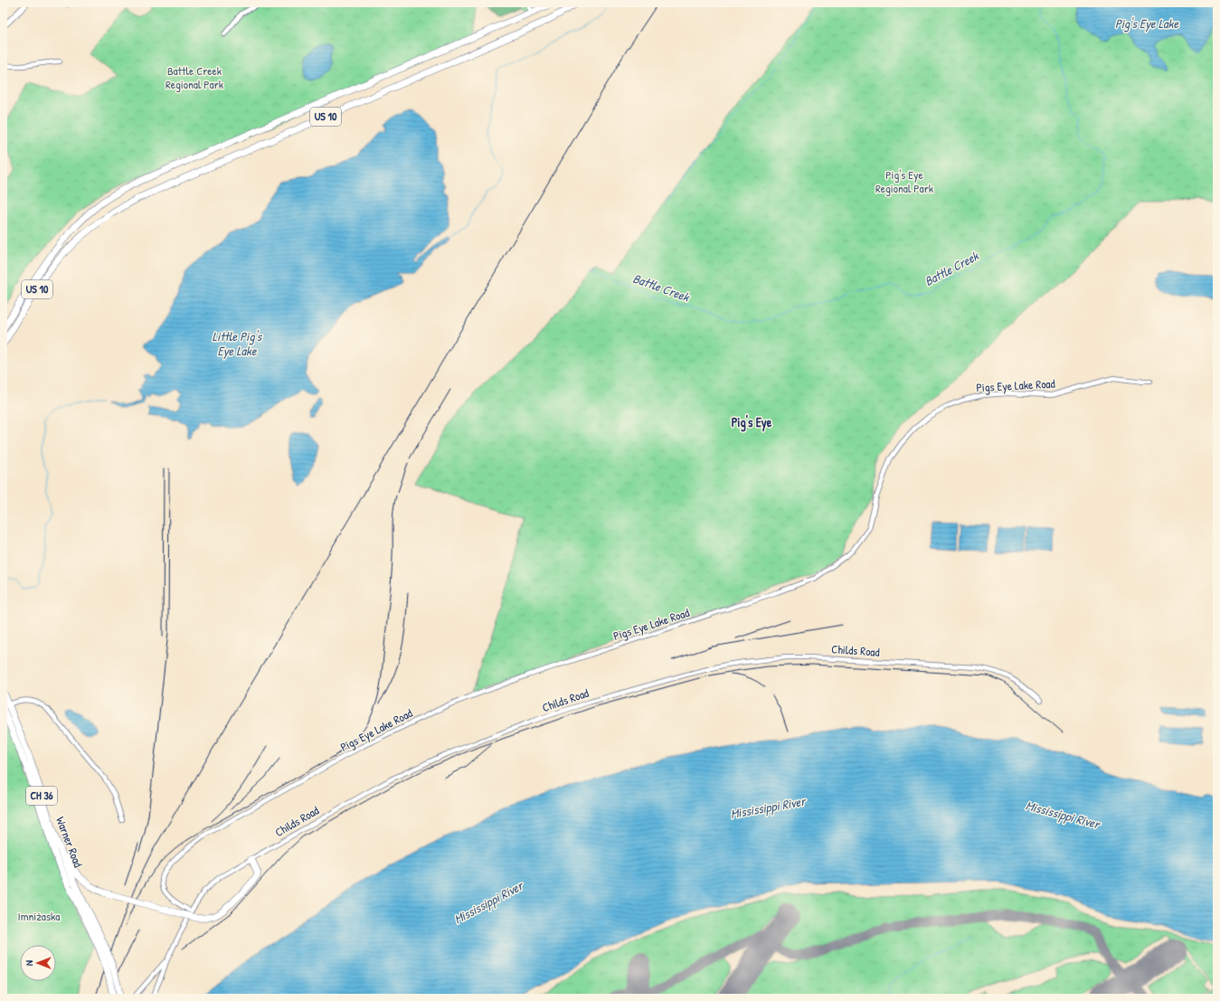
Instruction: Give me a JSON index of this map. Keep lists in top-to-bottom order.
{
  "streets": {
    "highway": ["US 10", "CH 36", "Warner Road"],
    "street": ["Pigs Eye Lake Road", "Childs Road"]
  },
  "crossings": [
    ["Pigs Eye Lake Road", "Childs Road"]
  ],
  "districts": ["Pig's Eye"],
  "water": [
    "Pig's Eye Lake",
    "Battle Creek",
    "Little Pig's Eye Lake",
    "Mississippi River"
  ],
  "parks": ["Battle Creek Regional Park", "Pig's Eye Regional Park", "Imniżaska"],
  "north": "left"
}
